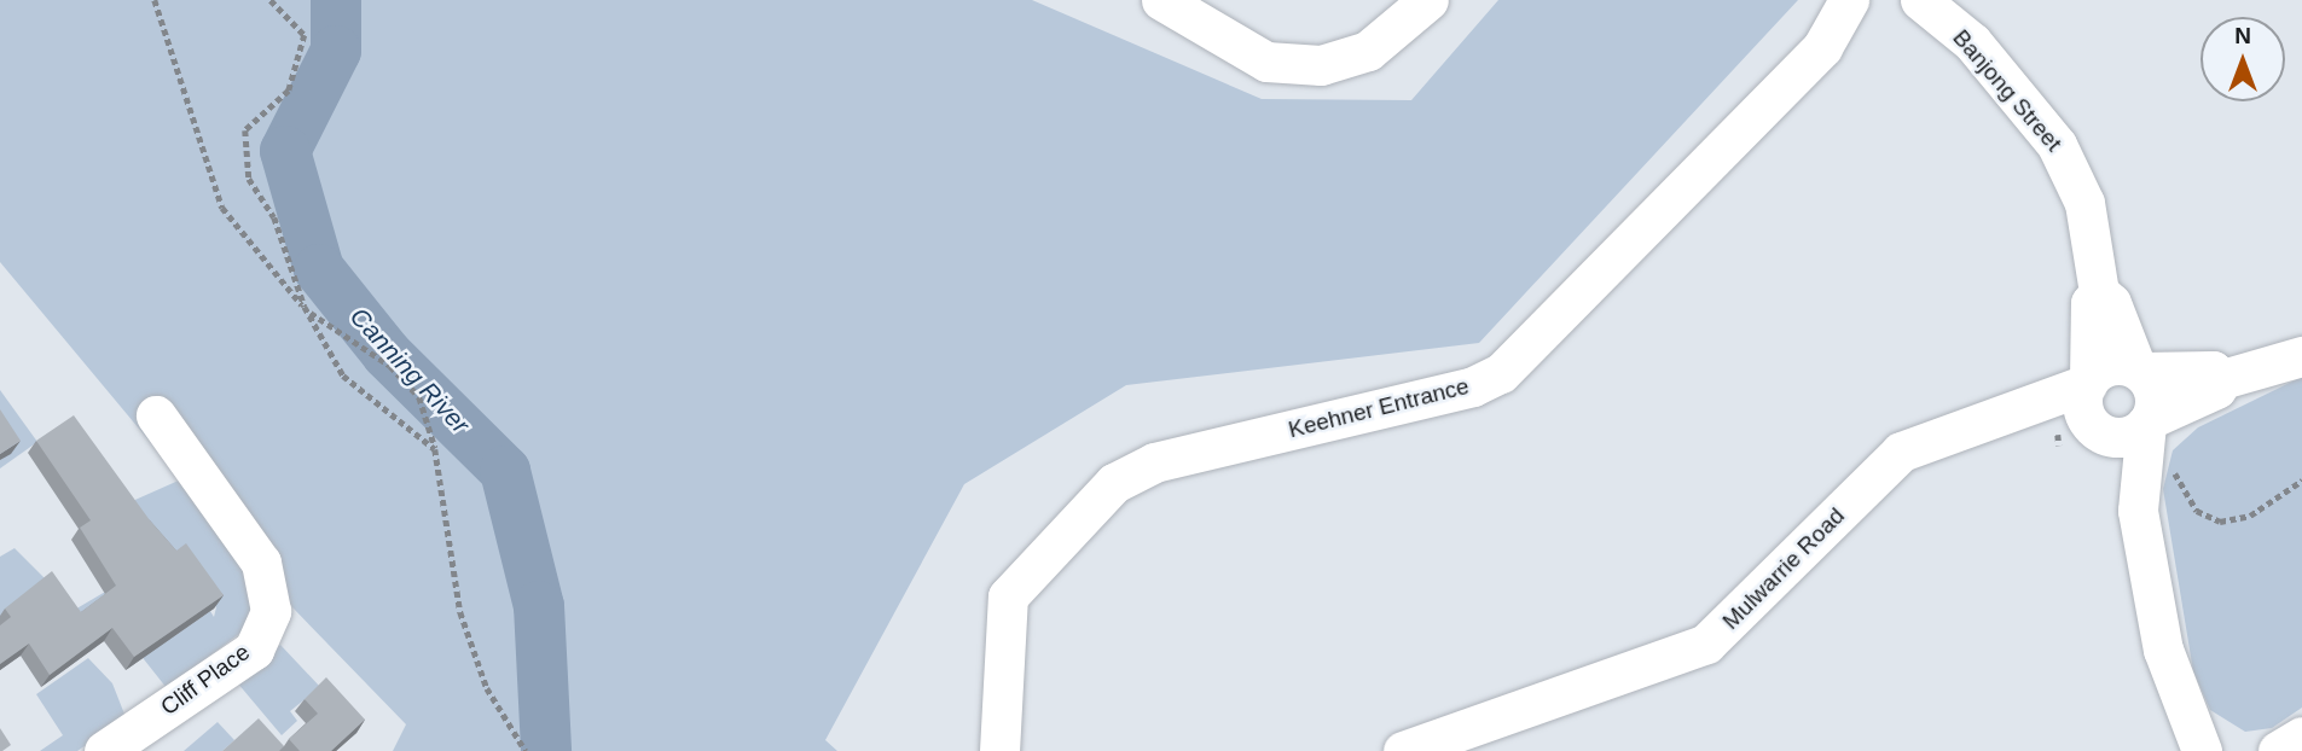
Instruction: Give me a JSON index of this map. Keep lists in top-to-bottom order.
{
  "streets": {
    "street": [
      "Banjong Street",
      "Keehner Entrance",
      "Mulwarrie Road",
      "Cliff Place"
    ]
  },
  "crossings": [
    ["Banjong Street", "Mulwarrie Road"]
  ],
  "water": ["Canning River"],
  "north": "top"
}
